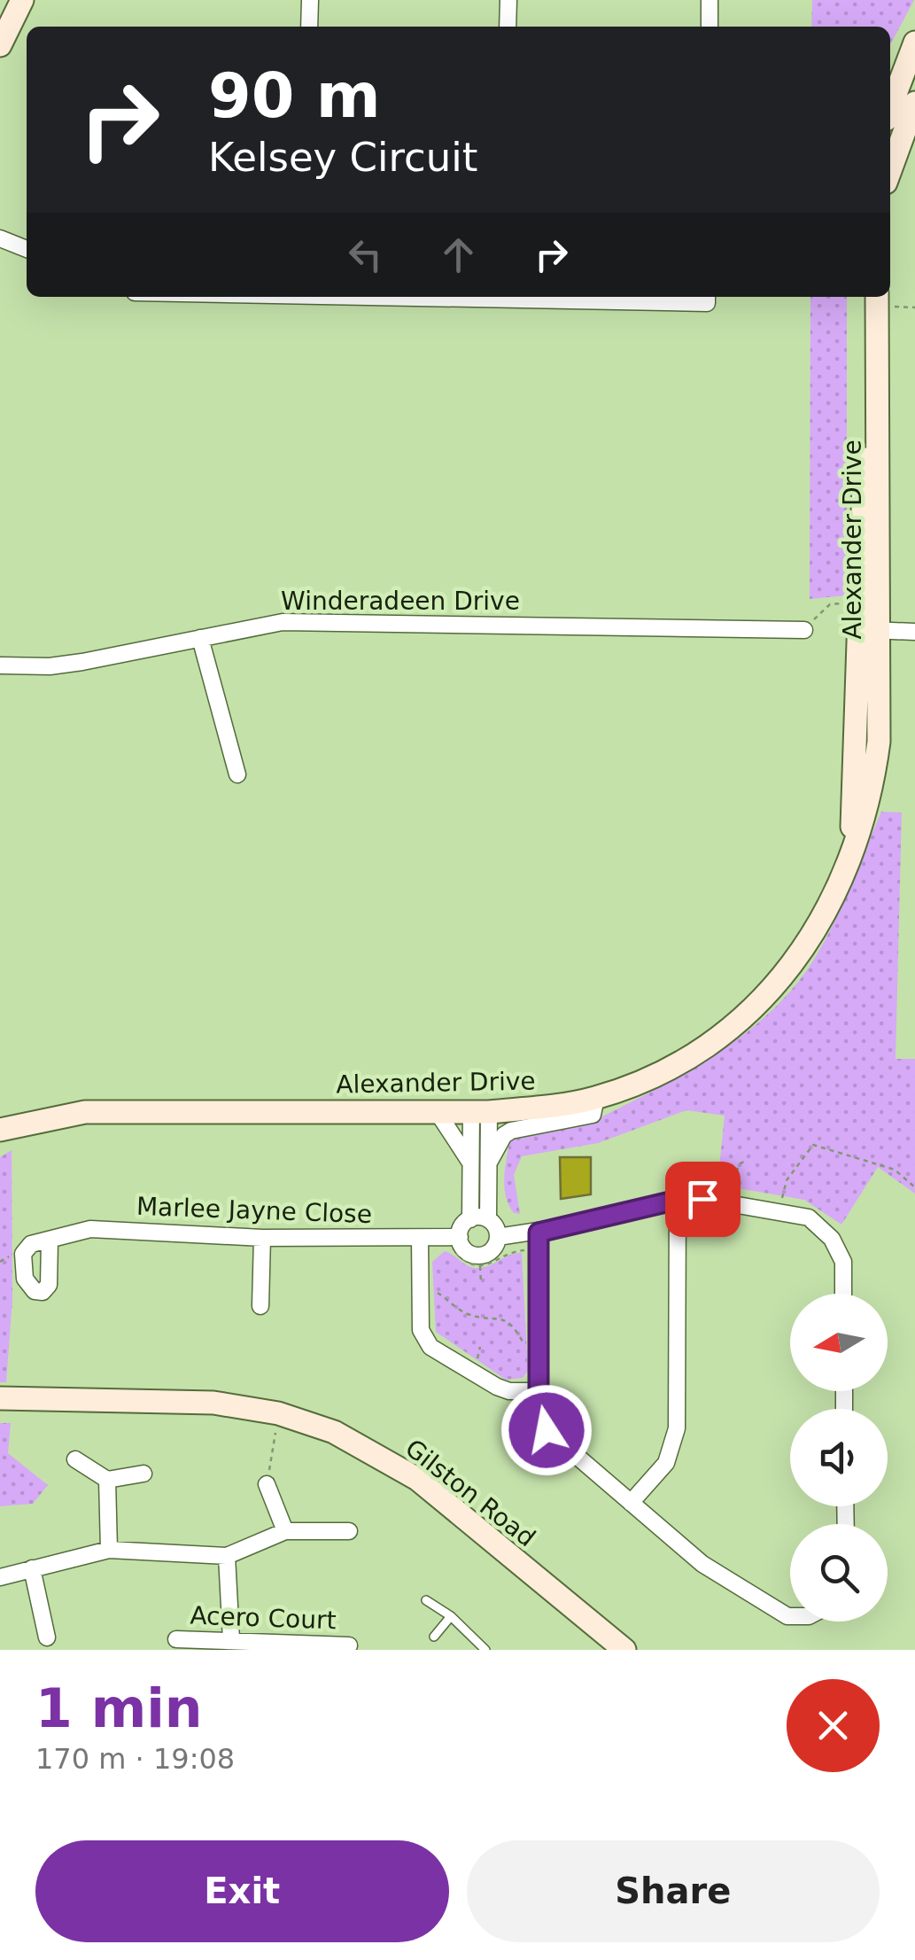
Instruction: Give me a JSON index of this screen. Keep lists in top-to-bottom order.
{
  "streets": {
    "main road": ["Alexander Drive", "Gilston Road"],
    "street": ["Winderadeen Drive", "Marlee Jayne Close", "Acero Court"]
  },
  "north": "left",
  "page": {
    "turn": ["90 m", "Kelsey Circuit"],
    "heading": ["1 min", "170 m · 19:08"],
    "buttons": ["Exit", "Share"]
  }
}
